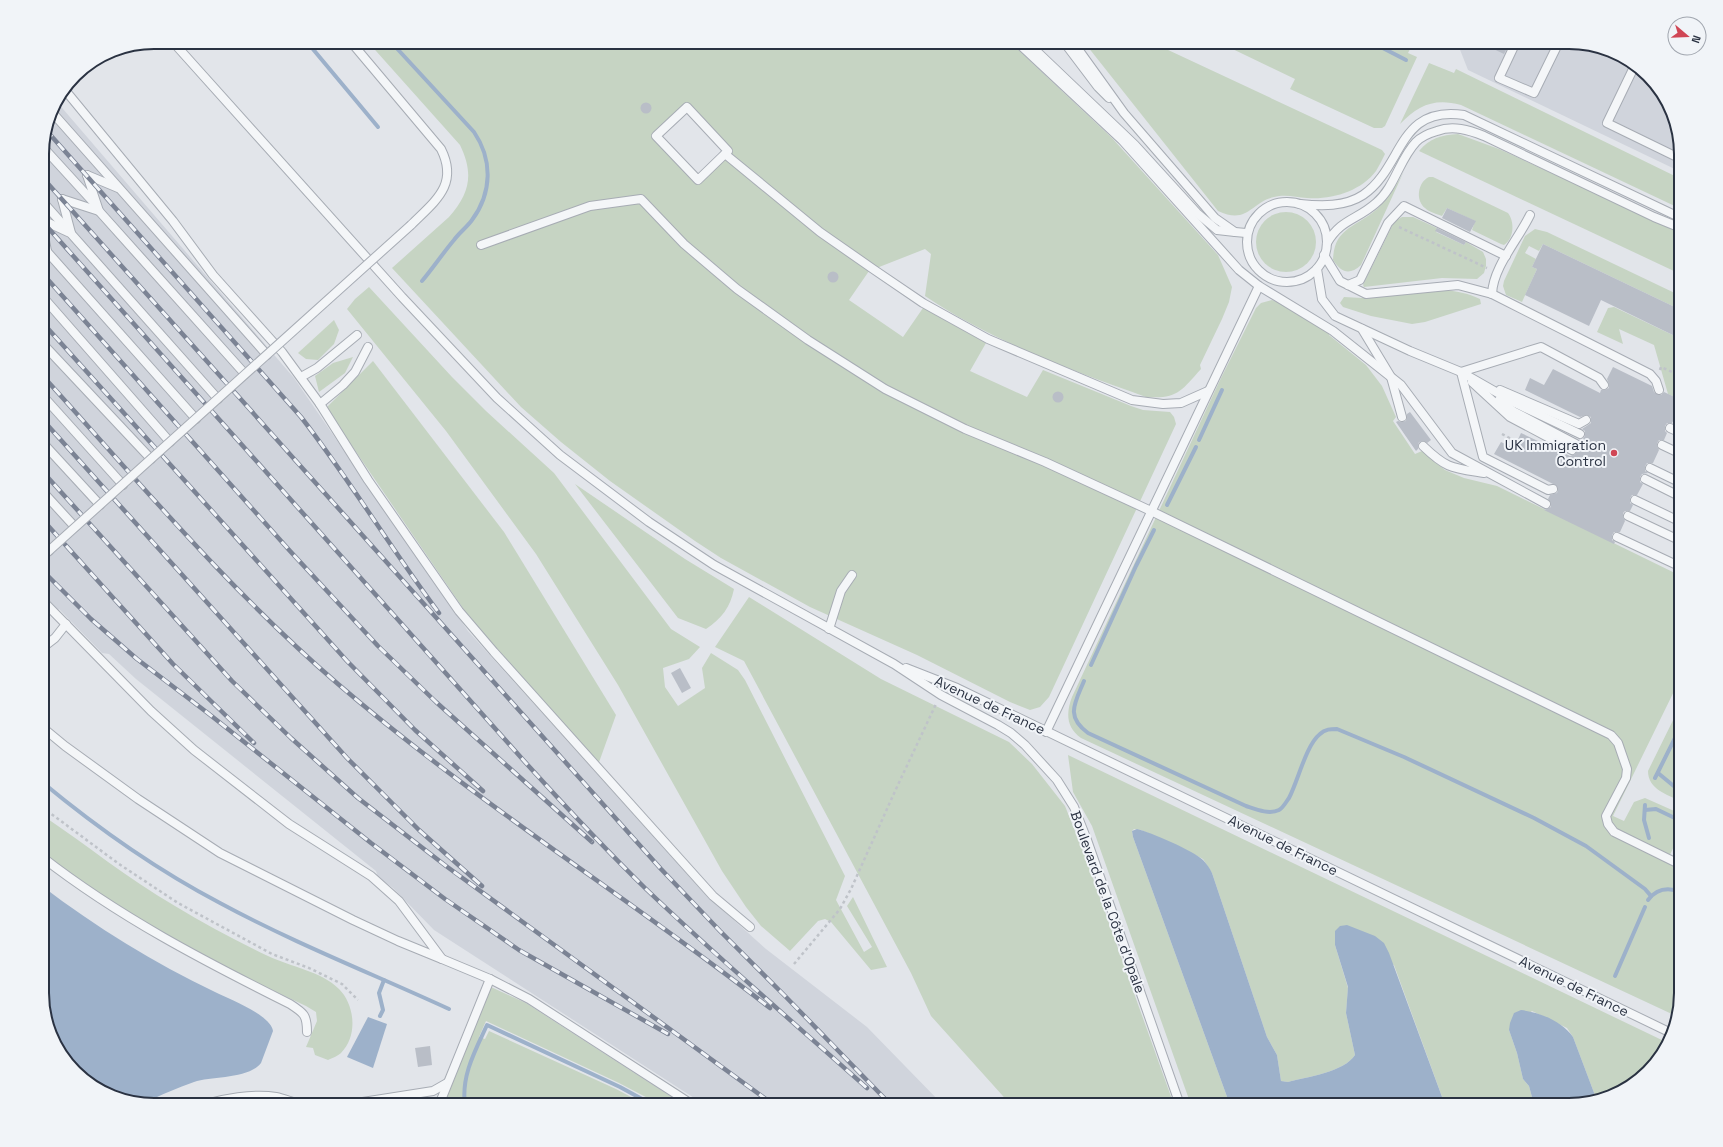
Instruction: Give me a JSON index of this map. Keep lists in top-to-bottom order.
{
  "streets": {
    "lane": ["Avenue de France", "Boulevard de la Côte d'Opale"]
  },
  "crossings": [
    ["Avenue de France", "Boulevard de la Côte d'Opale"]
  ],
  "places": ["UK Immigration Control"],
  "north": "right"
}
